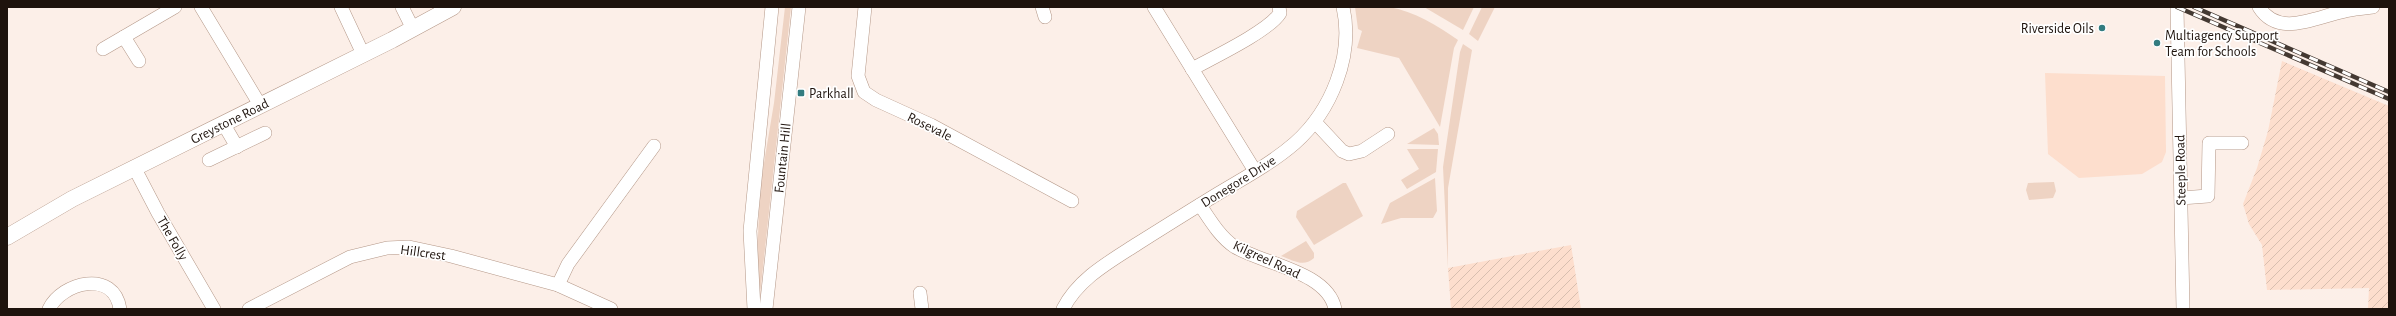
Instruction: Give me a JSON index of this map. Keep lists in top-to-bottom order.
{
  "streets": {
    "main road": ["Greystone Road"],
    "street": [
      "Rosevale",
      "Fountain Hill",
      "Steeple Road",
      "Donegore Drive",
      "The Folly",
      "Hillcrest",
      "Kilgreel Road"
    ]
  },
  "crossings": [
    ["Greystone Road", "The Folly"],
    ["Donegore Drive", "Kilgreel Road"]
  ],
  "places": {
    "other": ["Riverside Oils", "Multiagency Support Team for Schools"],
    "transit": ["Parkhall"]
  }
}
